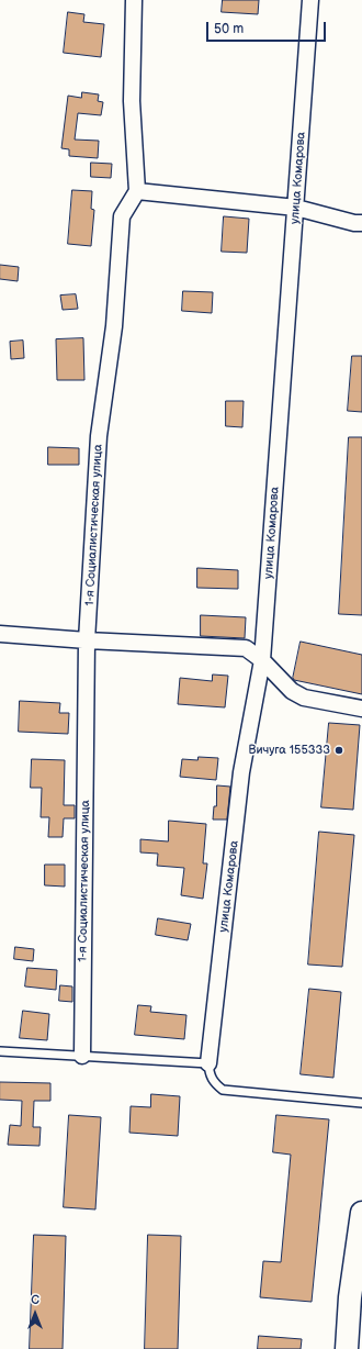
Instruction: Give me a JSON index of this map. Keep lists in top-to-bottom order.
{
  "streets": {
    "street": ["улица Комарова", "1-я Социалистическая улица"]
  },
  "places": ["Вичуга 155333"],
  "scale_bar": "50 m",
  "north": "top"
}
